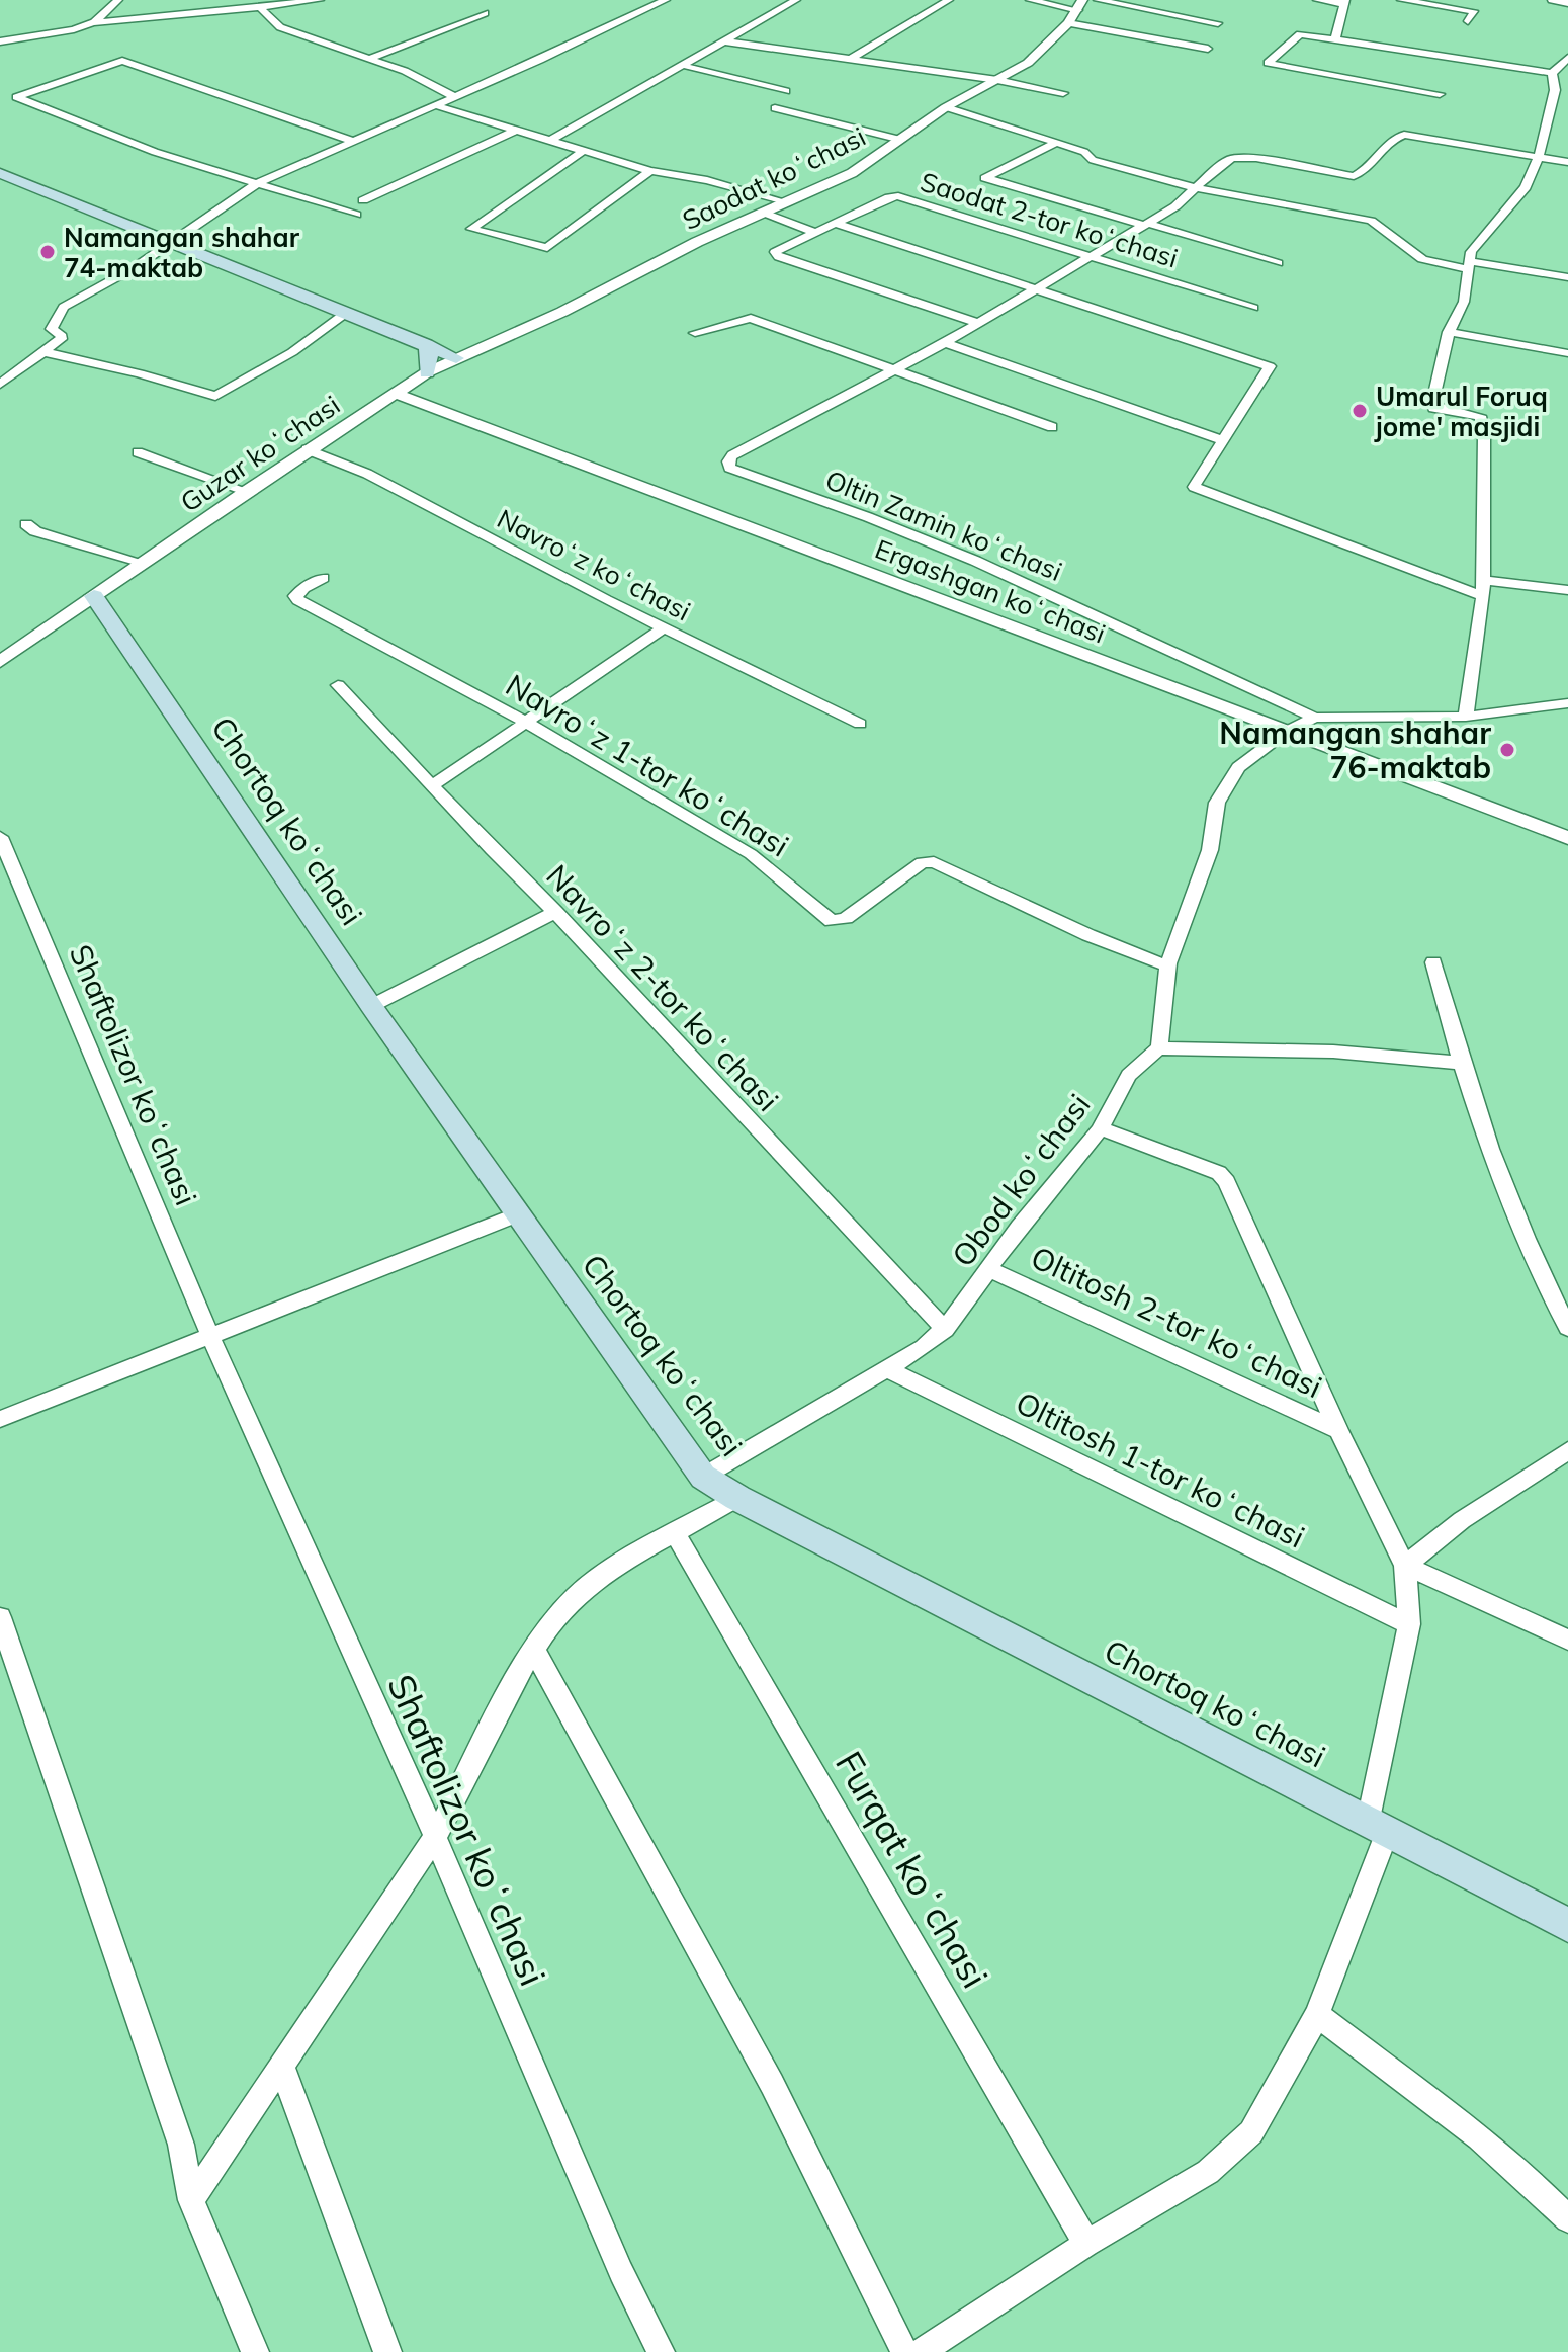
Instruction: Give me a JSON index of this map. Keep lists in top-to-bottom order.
{
  "streets": {
    "main road": ["Chortoq koʻchasi"],
    "street": [
      "Saodat koʻchasi",
      "Saodat 2-tor koʻchasi",
      "Guzar koʻchasi",
      "Oltin Zamin koʻchasi",
      "Navroʻz koʻchasi",
      "Ergashgan koʻchasi",
      "Navroʻz 1-tor koʻchasi",
      "Navroʻz 2-tor koʻchasi",
      "Shaftolizor koʻchasi",
      "Obod koʻchasi",
      "Oltitosh 2-tor koʻchasi",
      "Oltitosh 1-tor koʻchasi",
      "Furqat koʻchasi"
    ]
  },
  "crossings": [
    ["Saodat koʻchasi", "Guzar koʻchasi"],
    ["Guzar koʻchasi", "Navroʻz koʻchasi"],
    ["Guzar koʻchasi", "Ergashgan koʻchasi"],
    ["Guzar koʻchasi", "Chortoq koʻchasi"],
    ["Chortoq koʻchasi", "Obod koʻchasi"],
    ["Navroʻz 2-tor koʻchasi", "Obod koʻchasi"],
    ["Obod koʻchasi", "Oltitosh 2-tor koʻchasi"],
    ["Obod koʻchasi", "Oltitosh 1-tor koʻchasi"]
  ],
  "places": ["Namangan shahar 74-maktab", "Umarul Foruq jome' masjidi", "Namangan shahar 76-maktab"]
}
